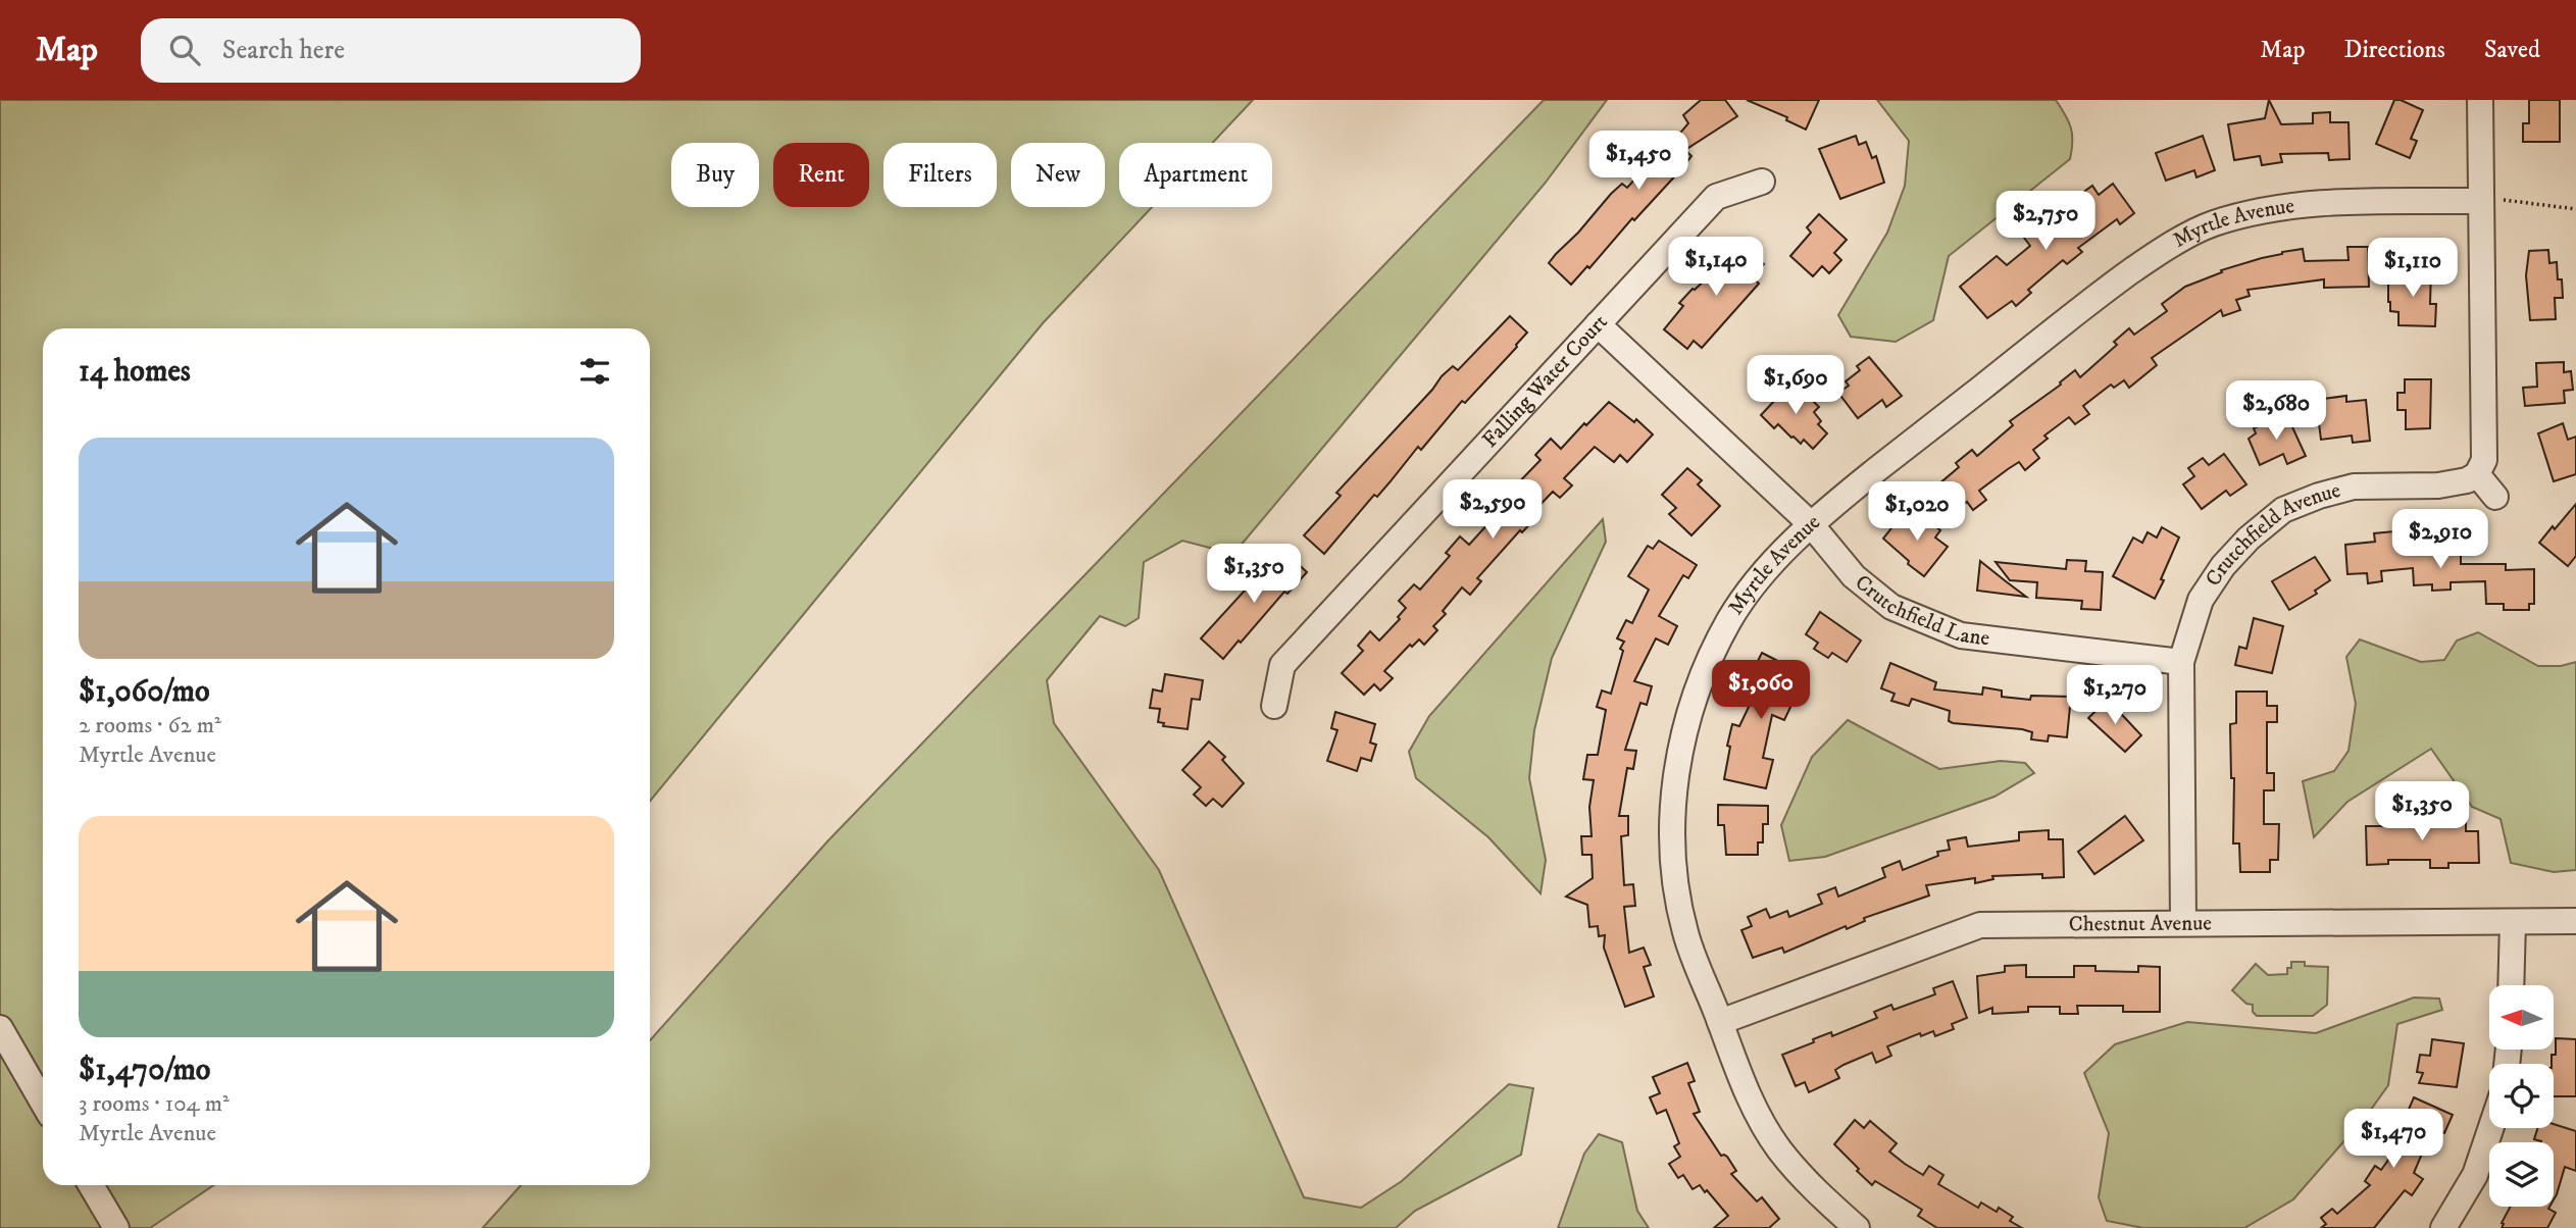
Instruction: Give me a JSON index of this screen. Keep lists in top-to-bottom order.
{
  "streets": {
    "street": [
      "Myrtle Avenue",
      "Falling Water Court",
      "Crutchfield Avenue",
      "Crutchfield Lane",
      "Chestnut Avenue"
    ]
  },
  "crossings": [
    ["Myrtle Avenue", "Crutchfield Lane"],
    ["Myrtle Avenue", "Chestnut Avenue"],
    ["Falling Water Court", "Crutchfield Lane"],
    ["Crutchfield Avenue", "Crutchfield Lane"],
    ["Crutchfield Avenue", "Chestnut Avenue"]
  ],
  "north": "left",
  "page": {
    "header": "Map",
    "search": "Search here",
    "nav": ["Map", "Directions", "Saved"],
    "price": [
      "$1,450",
      "$2,750",
      "$1,140",
      "$1,110",
      "$1,690",
      "$2,680",
      "$2,590",
      "$1,020",
      "$2,910",
      "$1,350",
      "$1,060",
      "$1,270",
      "$1,350",
      "$1,470"
    ],
    "chip": [
      "Buy",
      "Rent",
      "Filters",
      "New",
      "Apartment"
    ],
    "heading": "14 homes",
    "list": [
      {
        "name": "$1,060/mo",
        "note": "2 rooms · 62 m² · Myrtle Avenue"
      },
      {
        "name": "$1,470/mo",
        "note": "3 rooms · 104 m² · Myrtle Avenue"
      }
    ]
  }
}
